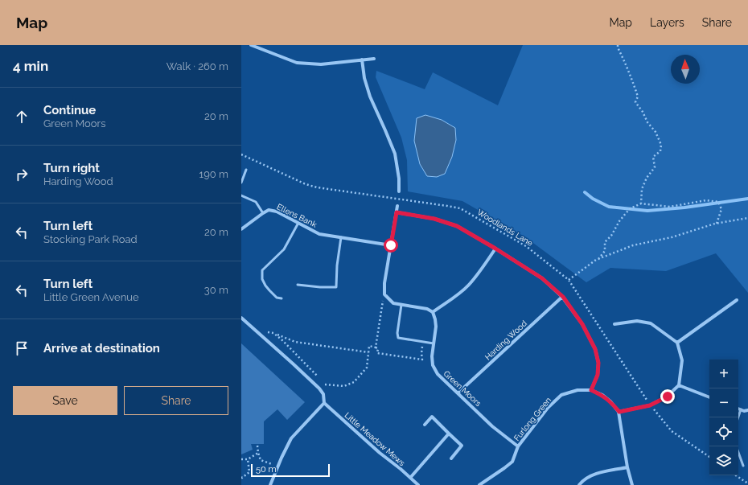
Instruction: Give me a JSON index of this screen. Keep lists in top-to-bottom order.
{
  "streets": {
    "street": [
      "Ellens Bank",
      "Harding Wood",
      "Green Moors",
      "Furlong Green",
      "Little Meadow Mews"
    ],
    "path": ["Woodlands Lane"]
  },
  "crossings": [
    ["Harding Wood", "Green Moors"],
    ["Green Moors", "Furlong Green"]
  ],
  "scale_bar": "50 m",
  "north": "top",
  "page": {
    "header": "Map",
    "nav": ["Map", "Layers", "Share"],
    "heading": ["4 min", "Walk · 260 m"],
    "list": [
      ["Continue", "Green Moors", "20 m"],
      ["Turn right", "Harding Wood", "190 m"],
      ["Turn left", "Stocking Park Road", "20 m"],
      ["Turn left", "Little Green Avenue", "30 m"],
      "Arrive at destination"
    ],
    "map_buttons": ["+", "−"],
    "buttons": ["Save", "Share"],
    "scale": "50 m"
  }
}
